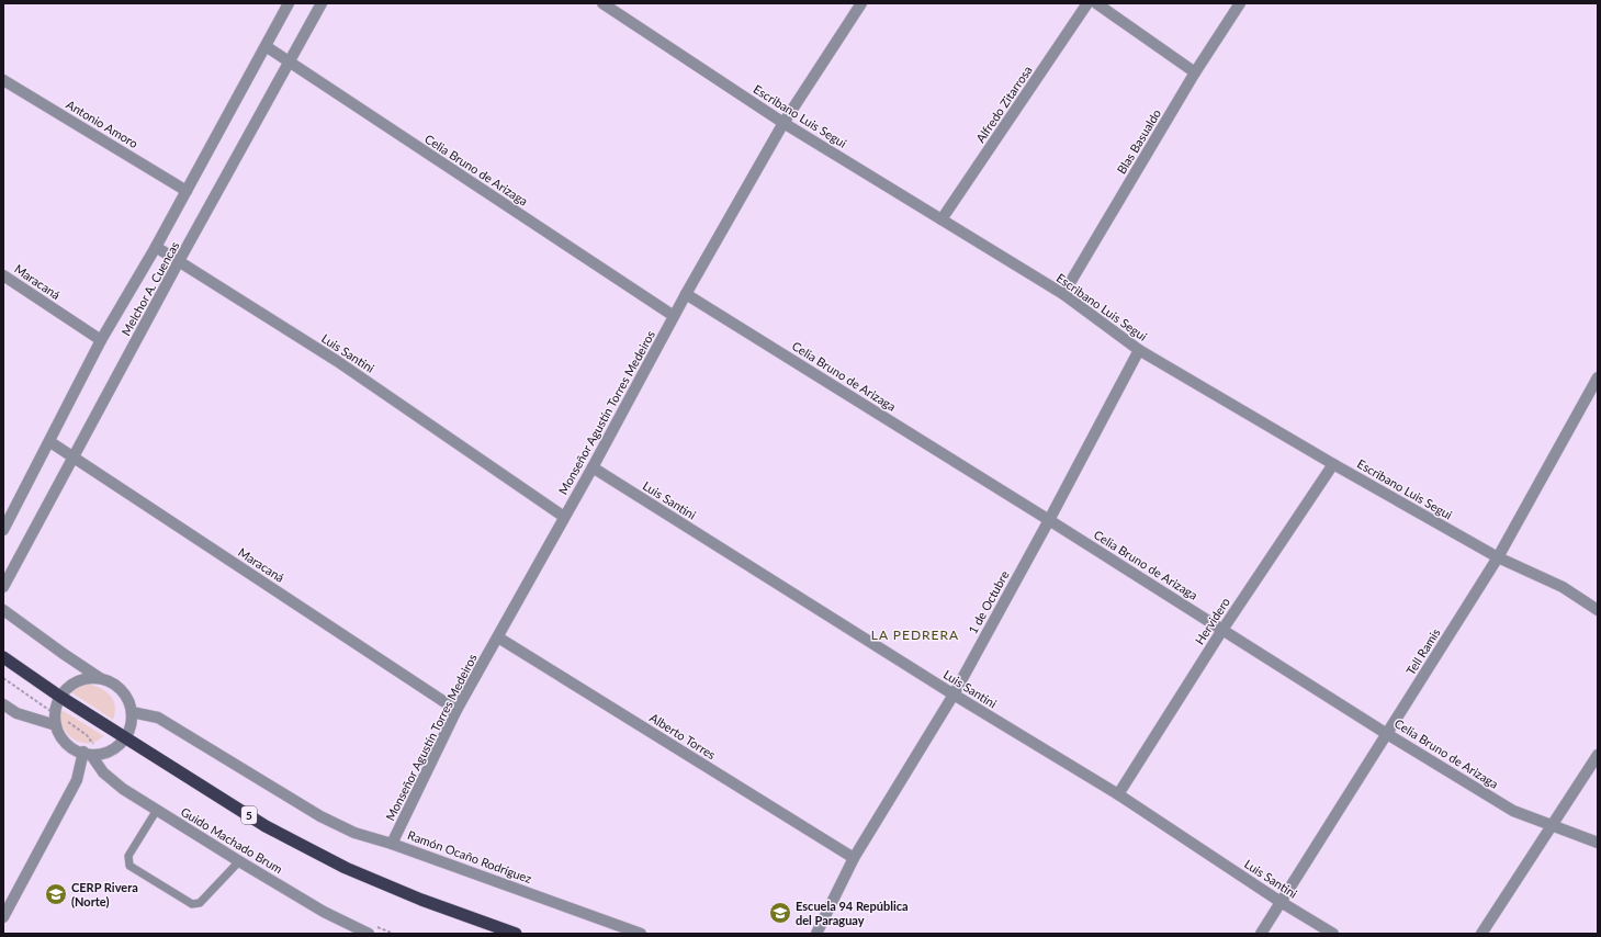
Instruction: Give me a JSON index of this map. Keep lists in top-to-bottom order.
{
  "streets": {
    "highway": ["5"],
    "street": [
      "Alfredo Zitarrosa",
      "Escribano Luis Segui",
      "Antonio Amoro",
      "Blas Basualdo",
      "Celia Bruno de Arizaga",
      "Maracaná",
      "Melchor A. Cuencas",
      "Luis Santini",
      "Monseñor Agustín Torres Medeiros",
      "1 de Octubre",
      "Hervidero",
      "Tell Ramis",
      "Alberto Torres",
      "Guido Machado Brum",
      "Ramón Ocaño Rodríguez"
    ]
  },
  "crossings": [
    ["Alfredo Zitarrosa", "Escribano Luis Segui"],
    ["Escribano Luis Segui", "Blas Basualdo"],
    ["Escribano Luis Segui", "Monseñor Agustín Torres Medeiros"],
    ["Escribano Luis Segui", "1 de Octubre"],
    ["Escribano Luis Segui", "Hervidero"],
    ["Escribano Luis Segui", "Tell Ramis"],
    ["Antonio Amoro", "Melchor A. Cuencas"],
    ["Celia Bruno de Arizaga", "Melchor A. Cuencas"],
    ["Celia Bruno de Arizaga", "Monseñor Agustín Torres Medeiros"],
    ["Celia Bruno de Arizaga", "1 de Octubre"],
    ["Celia Bruno de Arizaga", "Hervidero"],
    ["Celia Bruno de Arizaga", "Tell Ramis"],
    ["Maracaná", "Melchor A. Cuencas"],
    ["Maracaná", "Monseñor Agustín Torres Medeiros"],
    ["Melchor A. Cuencas", "Luis Santini"],
    ["Luis Santini", "Monseñor Agustín Torres Medeiros"],
    ["Luis Santini", "1 de Octubre"],
    ["Luis Santini", "Hervidero"],
    ["Luis Santini", "Tell Ramis"],
    ["Monseñor Agustín Torres Medeiros", "Alberto Torres"],
    ["Monseñor Agustín Torres Medeiros", "Ramón Ocaño Rodríguez"],
    ["1 de Octubre", "Alberto Torres"]
  ],
  "districts": ["LA PEDRERA"],
  "places": {
    "school or university": ["CERP Rivera (Norte)", "Escuela 94 República del Paraguay"]
  }
}
